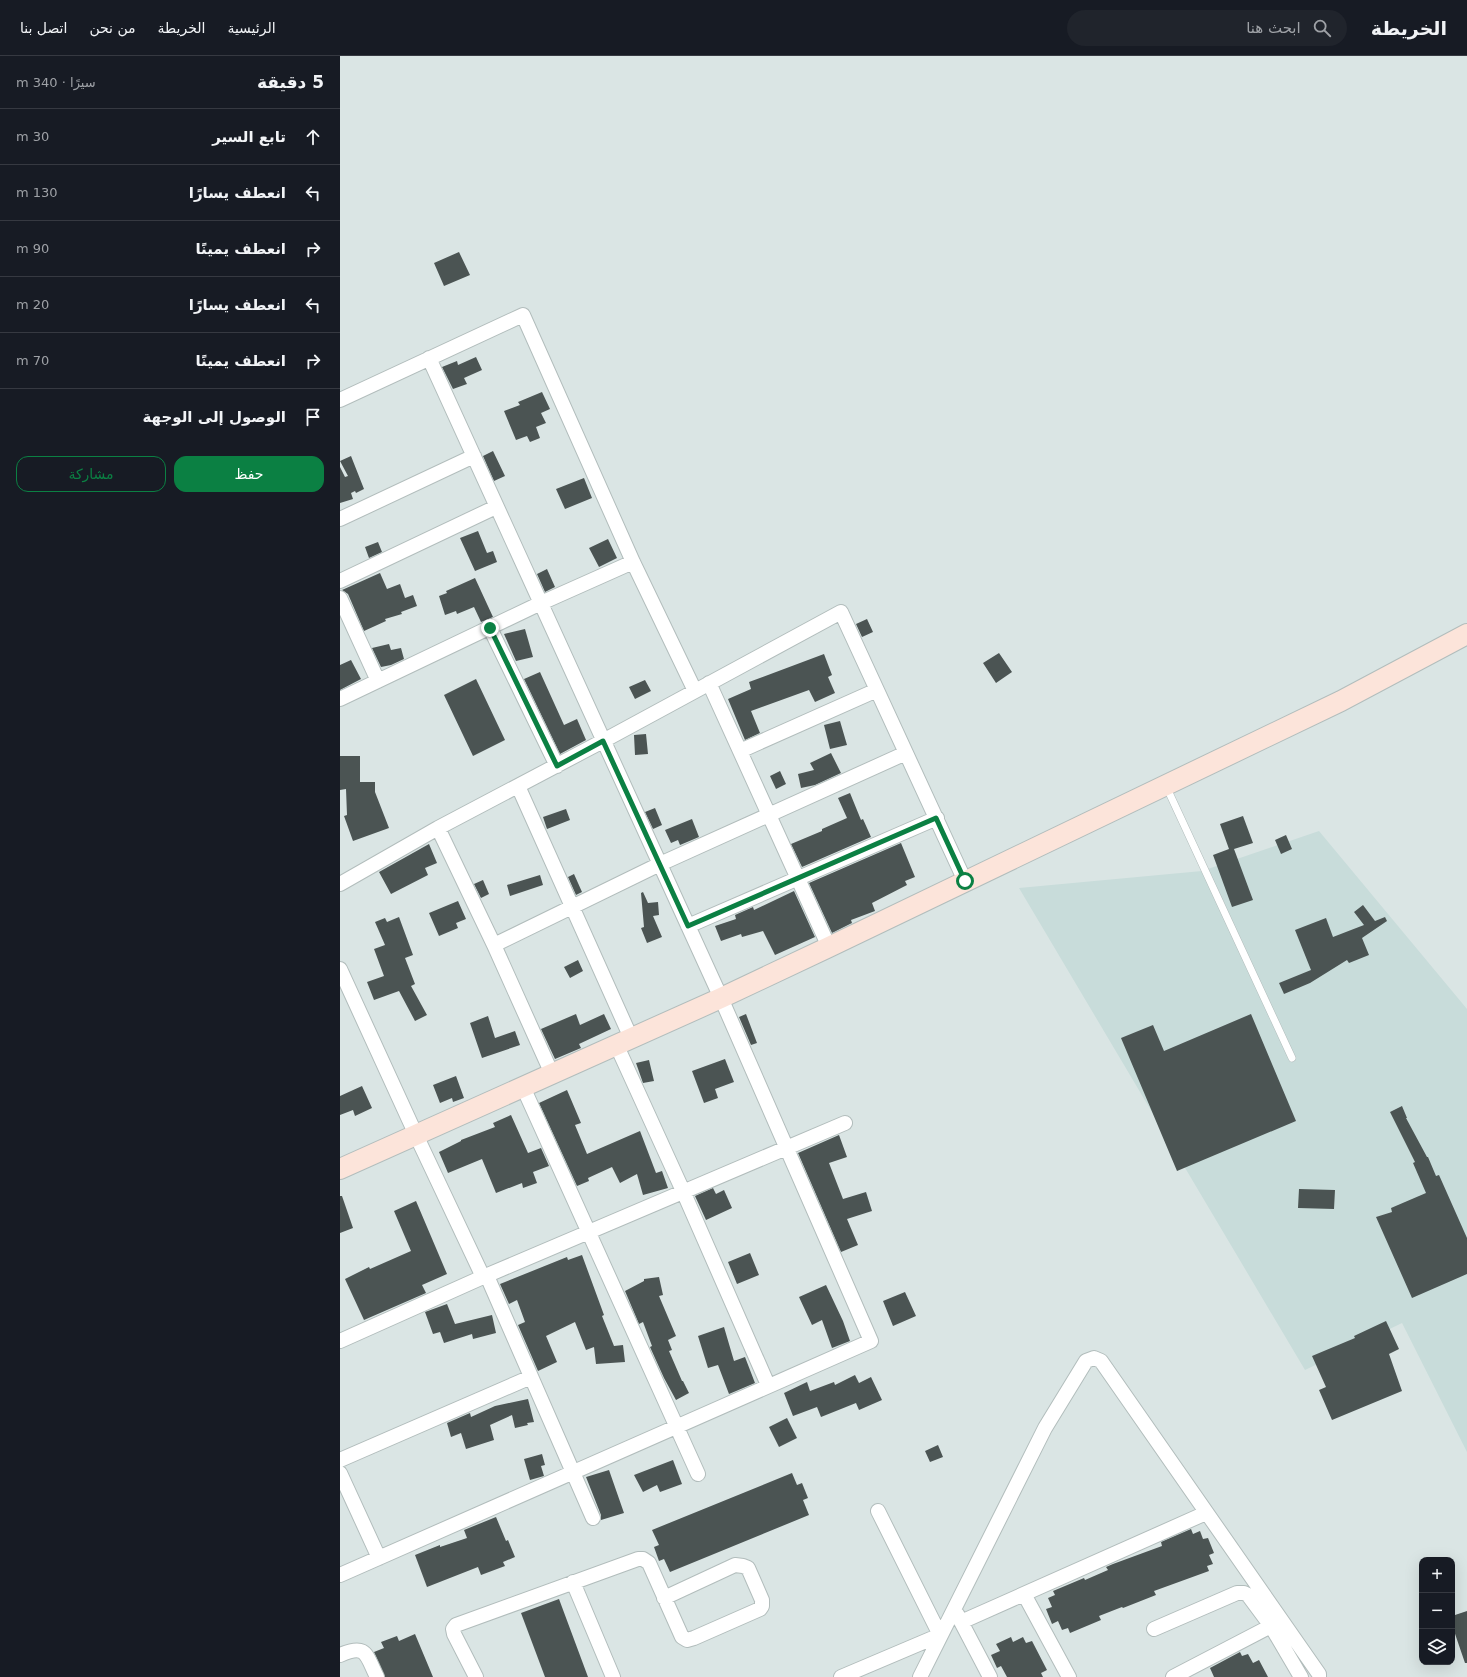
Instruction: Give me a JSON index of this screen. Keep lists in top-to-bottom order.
{
  "page": {
    "header": "الخريطة",
    "search": "ابحث هنا",
    "nav": [
      "الرئيسية",
      "الخريطة",
      "من نحن",
      "اتصل بنا"
    ],
    "heading": ["5 دقيقة", "سيرًا · 340 m"],
    "list": [
      ["تابع السير", "30 m"],
      ["انعطف يسارًا", "130 m"],
      ["انعطف يمينًا", "90 m"],
      ["انعطف يسارًا", "20 m"],
      ["انعطف يمينًا", "70 m"],
      "الوصول إلى الوجهة"
    ],
    "buttons": ["حفظ", "مشاركة"],
    "map_buttons": ["+", "−"]
  }
}
